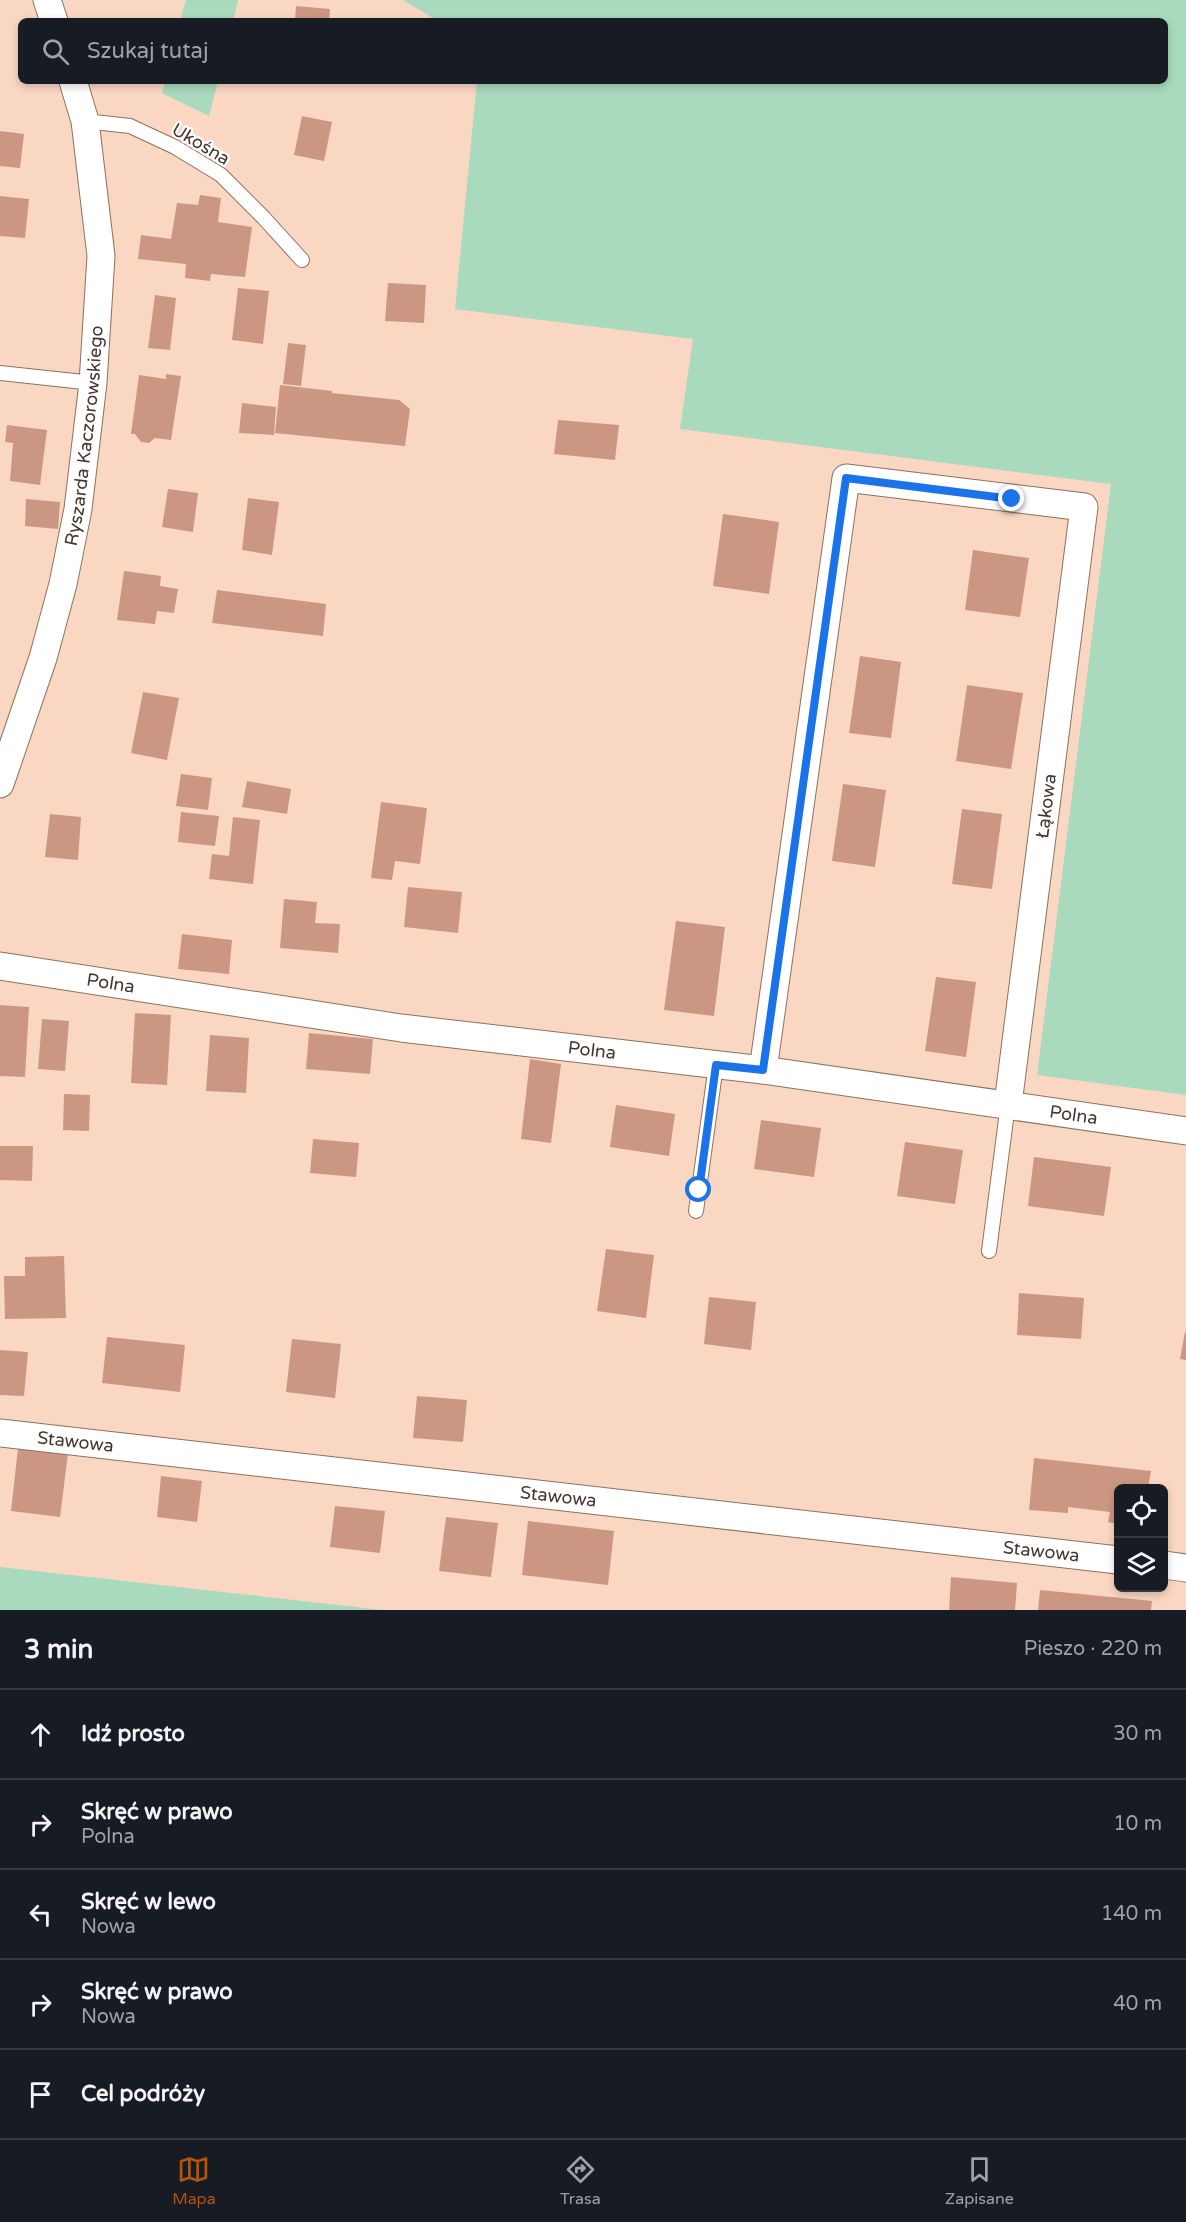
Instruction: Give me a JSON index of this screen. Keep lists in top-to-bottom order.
{
  "streets": {
    "street": [
      "Ryszarda Kaczorowskiego",
      "Łąkowa",
      "Polna",
      "Stawowa"
    ],
    "lane": ["Ukośna"]
  },
  "crossings": [
    ["Ukośna", "Ryszarda Kaczorowskiego"],
    ["Łąkowa", "Polna"]
  ],
  "page": {
    "search": "Szukaj tutaj",
    "heading": ["3 min", "Pieszo · 220 m"],
    "list": [
      ["Idź prosto", "30 m"],
      ["Skręć w prawo", "Polna", "10 m"],
      ["Skręć w lewo", "Nowa", "140 m"],
      ["Skręć w prawo", "Nowa", "40 m"],
      "Cel podróży"
    ],
    "nav": ["Mapa", "Trasa", "Zapisane"]
  }
}
